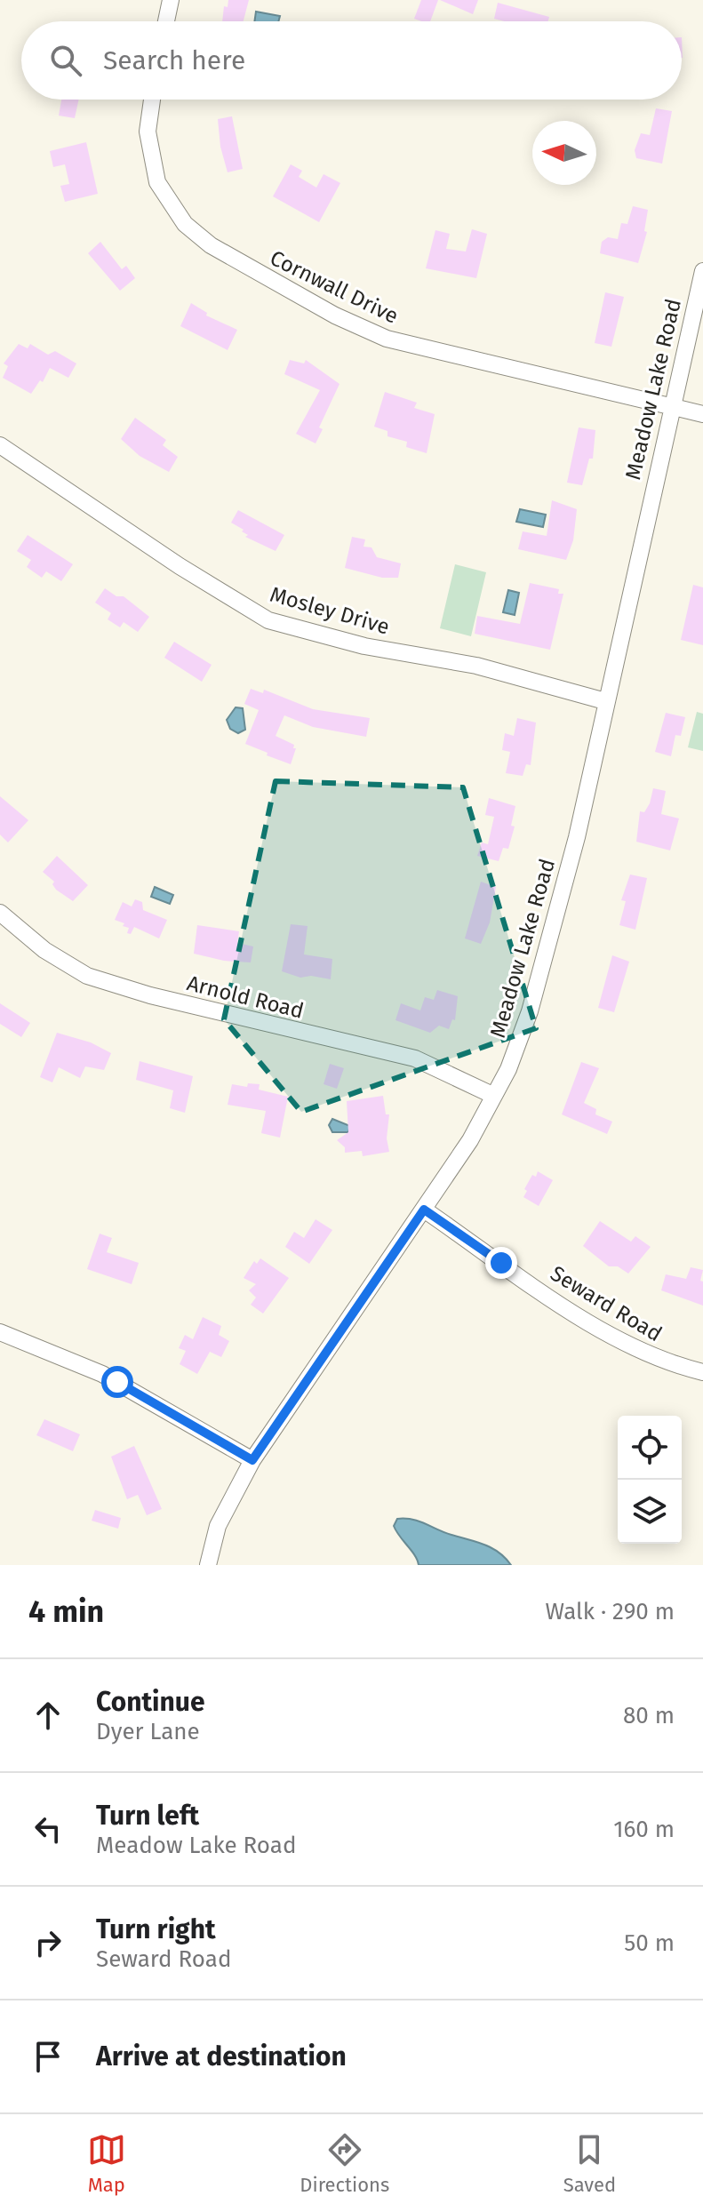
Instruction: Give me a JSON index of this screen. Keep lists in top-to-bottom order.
{
  "streets": {
    "street": [
      "Cornwall Drive",
      "Meadow Lake Road",
      "Mosley Drive",
      "Arnold Road",
      "Seward Road"
    ]
  },
  "crossings": [
    ["Cornwall Drive", "Meadow Lake Road"],
    ["Meadow Lake Road", "Mosley Drive"],
    ["Meadow Lake Road", "Arnold Road"],
    ["Meadow Lake Road", "Seward Road"]
  ],
  "north": "left",
  "page": {
    "search": "Search here",
    "heading": ["4 min", "Walk · 290 m"],
    "list": [
      ["Continue", "Dyer Lane", "80 m"],
      ["Turn left", "Meadow Lake Road", "160 m"],
      ["Turn right", "Seward Road", "50 m"],
      "Arrive at destination"
    ],
    "nav": ["Map", "Directions", "Saved"]
  }
}
